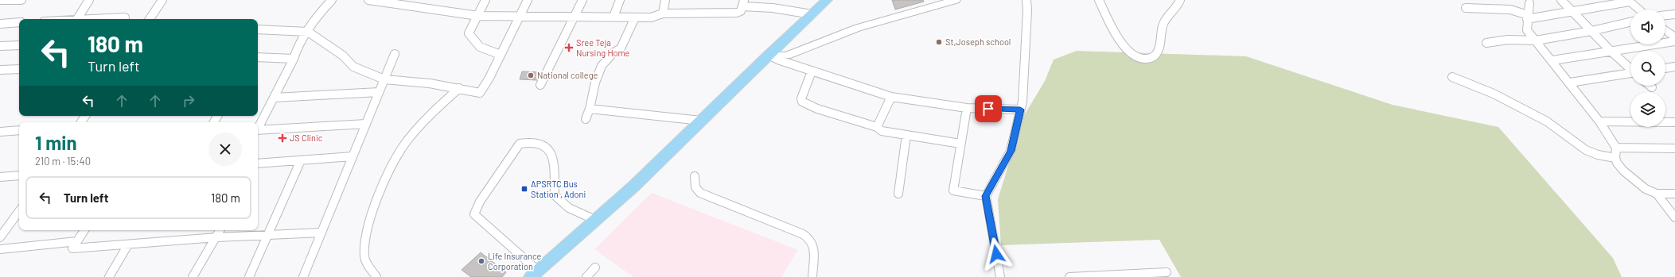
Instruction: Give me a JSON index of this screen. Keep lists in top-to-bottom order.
{
  "places": {
    "other": ["St,Joseph school", "National college", "Life Insurance Corporation"],
    "health": ["Sree Teja Nursing Home", "JS Clinic"],
    "transit": ["APSRTC Bus Station , Adoni"]
  },
  "page": {
    "turn": ["180 m", "Turn left"],
    "heading": ["1 min", "210 m · 15:40"],
    "list": [
      {
        "name": "Turn left",
        "value": "180 m"
      }
    ]
  }
}
